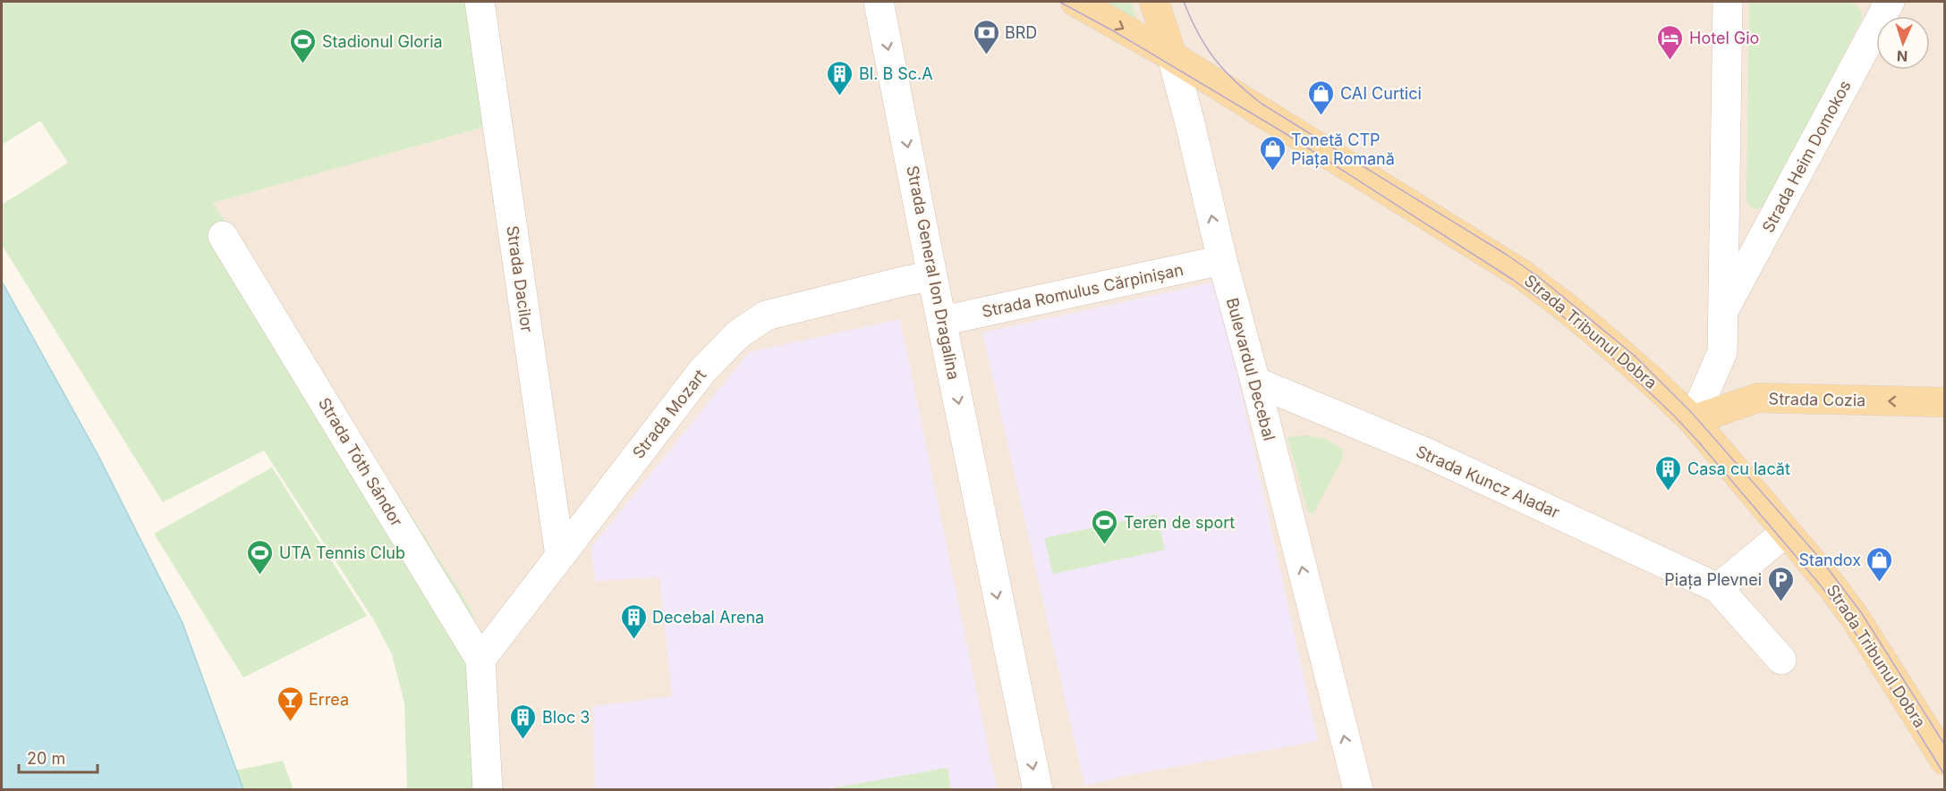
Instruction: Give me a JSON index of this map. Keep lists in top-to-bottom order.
{
  "streets": {
    "main road": ["Strada Tribunul Dobra", "Strada Cozia"],
    "street": [
      "Strada Heim Domokos",
      "Strada General Ion Dragalina",
      "Strada Dacilor",
      "Strada Romulus Cărpinișan",
      "Bulevardul Decebal",
      "Strada Mozart",
      "Strada Tóth Sándor",
      "Strada Kuncz Aladar"
    ]
  },
  "crossings": [
    ["Strada Heim Domokos", "Strada Tribunul Dobra"],
    ["Strada Heim Domokos", "Strada Cozia"],
    ["Strada General Ion Dragalina", "Strada Romulus Cărpinișan"],
    ["Strada General Ion Dragalina", "Strada Mozart"],
    ["Strada Dacilor", "Strada Mozart"],
    ["Strada Romulus Cărpinișan", "Bulevardul Decebal"],
    ["Strada Tribunul Dobra", "Bulevardul Decebal"],
    ["Strada Tribunul Dobra", "Strada Cozia"],
    ["Bulevardul Decebal", "Strada Kuncz Aladar"],
    ["Strada Mozart", "Strada Tóth Sándor"]
  ],
  "one_way": ["Strada General Ion Dragalina", "Bulevardul Decebal", "Strada Cozia"],
  "places": {
    "bank": ["BRD"],
    "hotel": ["Hotel Gio"],
    "sports": ["Stadionul Gloria", "Teren de sport", "UTA Tennis Club"],
    "building": [
      "Bl. B Sc.A",
      "Casa cu lacăt",
      "Decebal Arena",
      "Bloc 3"
    ],
    "shop": ["CAI Curtici", "Tonetă CTP Piața Romană", "Standox"],
    "parking": ["Piața Plevnei"],
    "bar": ["Errea"]
  },
  "scale_bar": "20 m",
  "north": "bottom"
}
